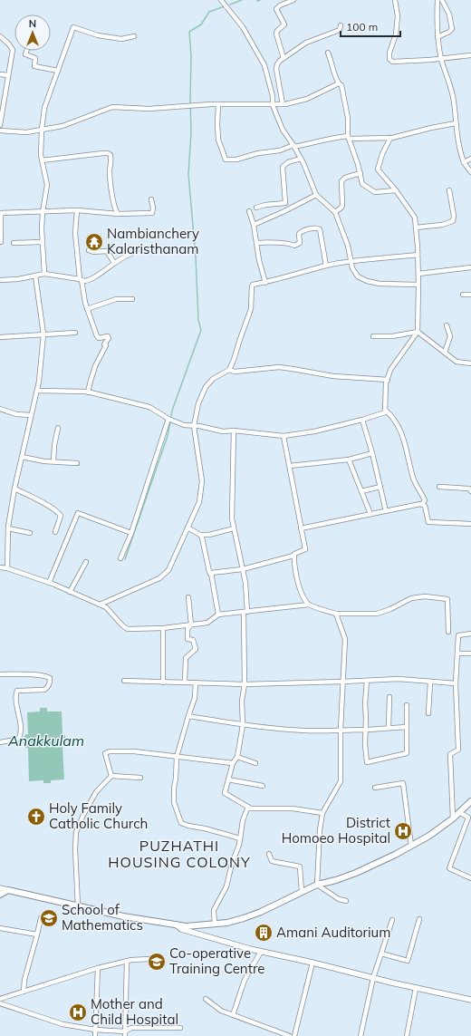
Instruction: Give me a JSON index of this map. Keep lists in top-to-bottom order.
{
  "districts": ["PUZHATHI HOUSING COLONY"],
  "water": ["Anakkulam"],
  "places": {
    "temple": ["Nambianchery Kalaristhanam"],
    "church": ["Holy Family Catholic Church"],
    "hospital": ["District Homoeo Hospital", "Mother and Child Hospital"],
    "school or university": ["School of Mathematics", "Co-operative Training Centre"],
    "building": ["Amani Auditorium"]
  },
  "scale_bar": "100 m",
  "north": "top"
}
